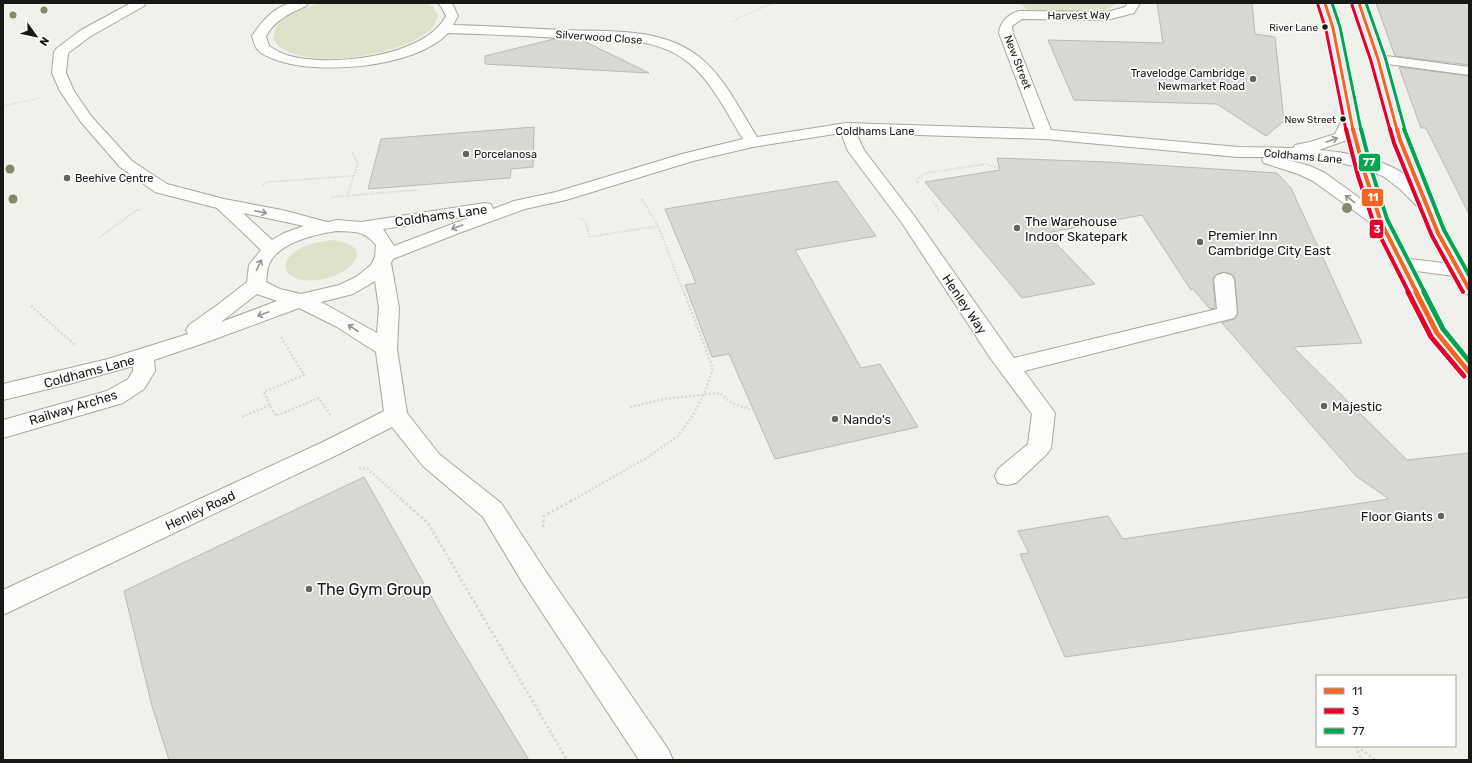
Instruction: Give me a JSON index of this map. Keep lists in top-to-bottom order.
{
  "streets": {
    "street": [
      "Harvest Way",
      "Silverwood Close",
      "New Street",
      "Coldhams Lane",
      "Henley Way",
      "Railway Arches",
      "Henley Road"
    ]
  },
  "crossings": [
    ["Harvest Way", "New Street"],
    ["Silverwood Close", "Coldhams Lane"],
    ["New Street", "Coldhams Lane"],
    ["Coldhams Lane", "Henley Way"],
    ["Coldhams Lane", "Railway Arches"]
  ],
  "places": [
    "River Lane",
    "Travelodge Cambridge Newmarket Road",
    "New Street",
    "Porcelanosa",
    "Beehive Centre",
    "The Warehouse Indoor Skatepark",
    "Premier Inn Cambridge City East",
    "Majestic",
    "Nando's",
    "Floor Giants",
    "The Gym Group"
  ],
  "lines": ["transit line 11", "transit line 77", "transit line 3"],
  "legend": ["11", "3", "77"],
  "north": "bottom right"
}
